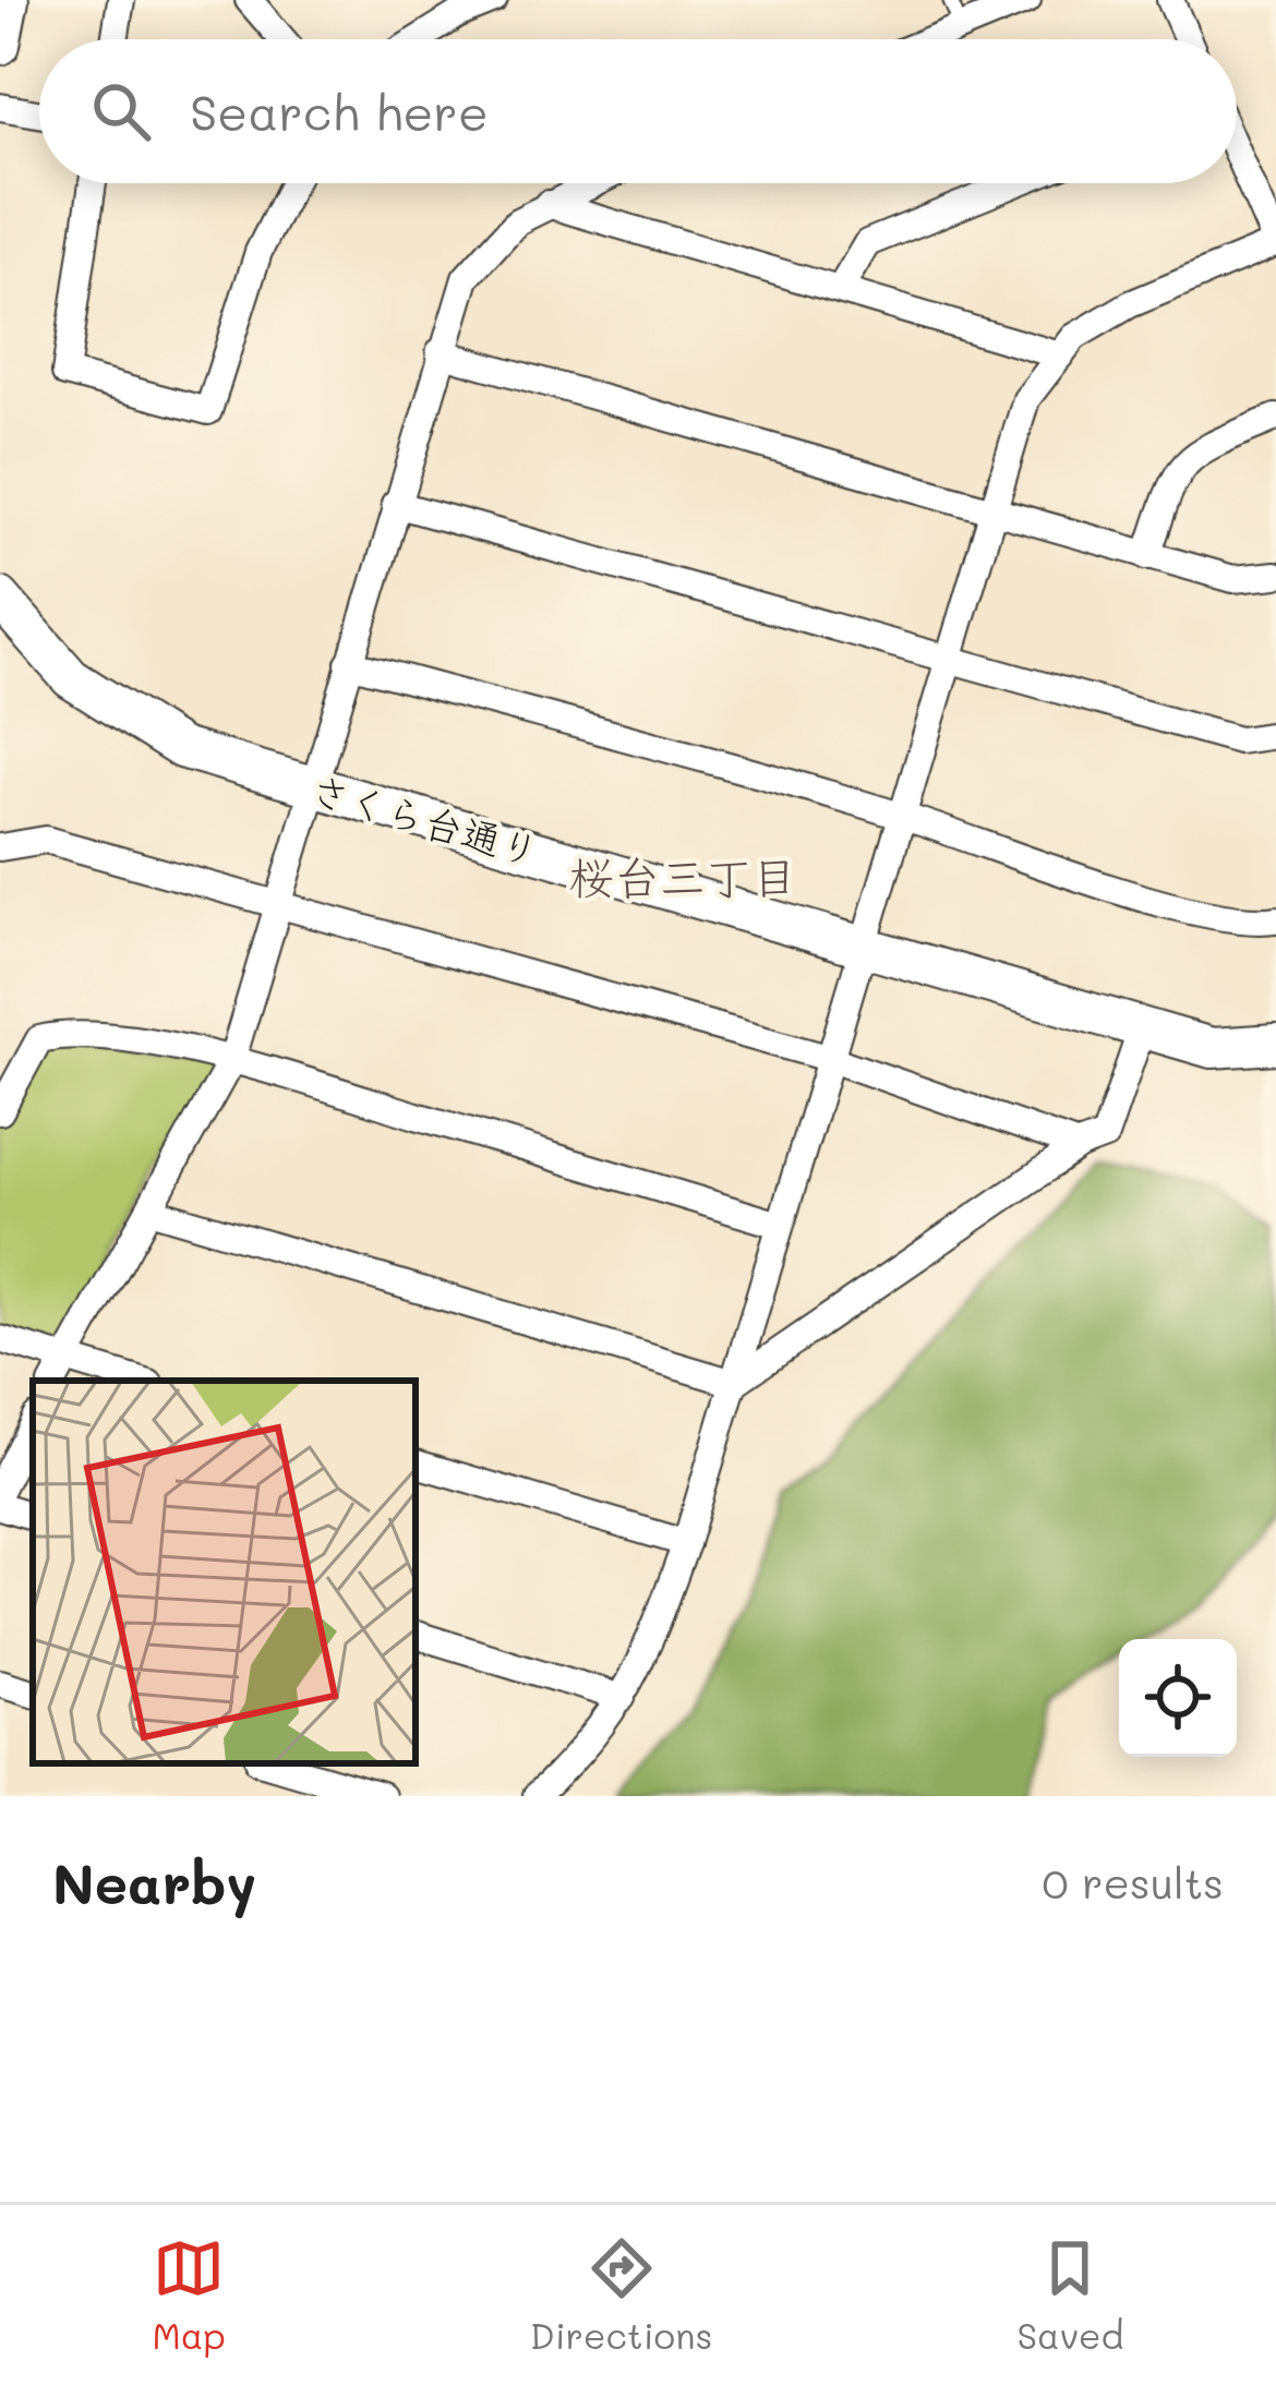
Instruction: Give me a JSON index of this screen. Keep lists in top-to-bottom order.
{
  "streets": {
    "street": ["さくら台通り"]
  },
  "districts": ["桜台三丁目"],
  "page": {
    "search": "Search here",
    "heading": ["Nearby", "0 results"],
    "nav": ["Map", "Directions", "Saved"]
  }
}
